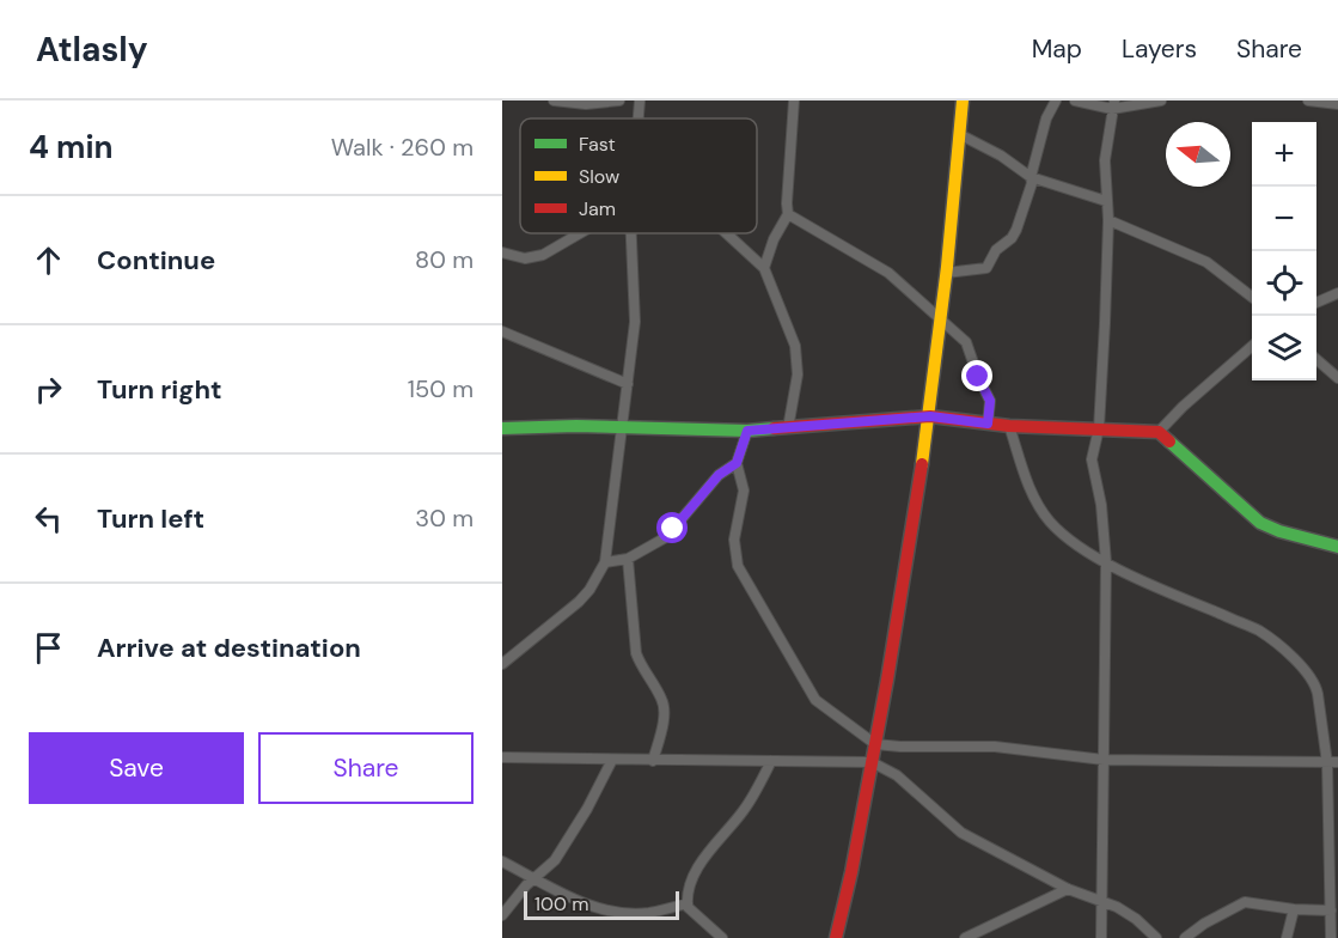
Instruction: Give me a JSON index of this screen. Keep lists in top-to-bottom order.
{
  "legend": ["Fast", "Slow", "Jam"],
  "scale_bar": "100 m",
  "north": "left",
  "page": {
    "header": "Atlasly",
    "nav": ["Map", "Layers", "Share"],
    "heading": ["4 min", "Walk · 260 m"],
    "map_buttons": ["+", "−"],
    "list": [
      ["Continue", "80 m"],
      ["Turn right", "150 m"],
      ["Turn left", "30 m"],
      "Arrive at destination"
    ],
    "buttons": ["Save", "Share"],
    "scale": "100 m"
  }
}
